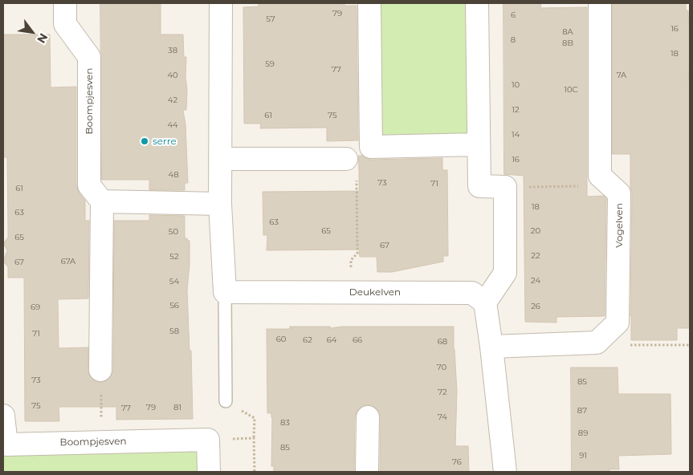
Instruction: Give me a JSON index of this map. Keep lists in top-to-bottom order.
{
  "streets": {
    "street": ["Boompjesven", "Vogelven", "Deukelven"]
  },
  "places": ["serre"],
  "house_numbers": [
    "79",
    "6",
    "57",
    "16",
    "8A",
    "8",
    "8B",
    "38",
    "18",
    "59",
    "77",
    "40",
    "7A",
    "10",
    "10C",
    "42",
    "12",
    "61",
    "75",
    "44",
    "14",
    "16",
    "48",
    "73",
    "71",
    "61",
    "18",
    "63",
    "63",
    "65",
    "20",
    "50",
    "65",
    "67",
    "22",
    "52",
    "67A",
    "67",
    "24",
    "54",
    "56",
    "26",
    "69",
    "58",
    "71",
    "60",
    "62",
    "64",
    "66",
    "68",
    "70",
    "73",
    "85",
    "72",
    "75",
    "79",
    "81",
    "77",
    "87",
    "74",
    "83",
    "89",
    "85",
    "91",
    "76"
  ],
  "north": "bottom right"
}
